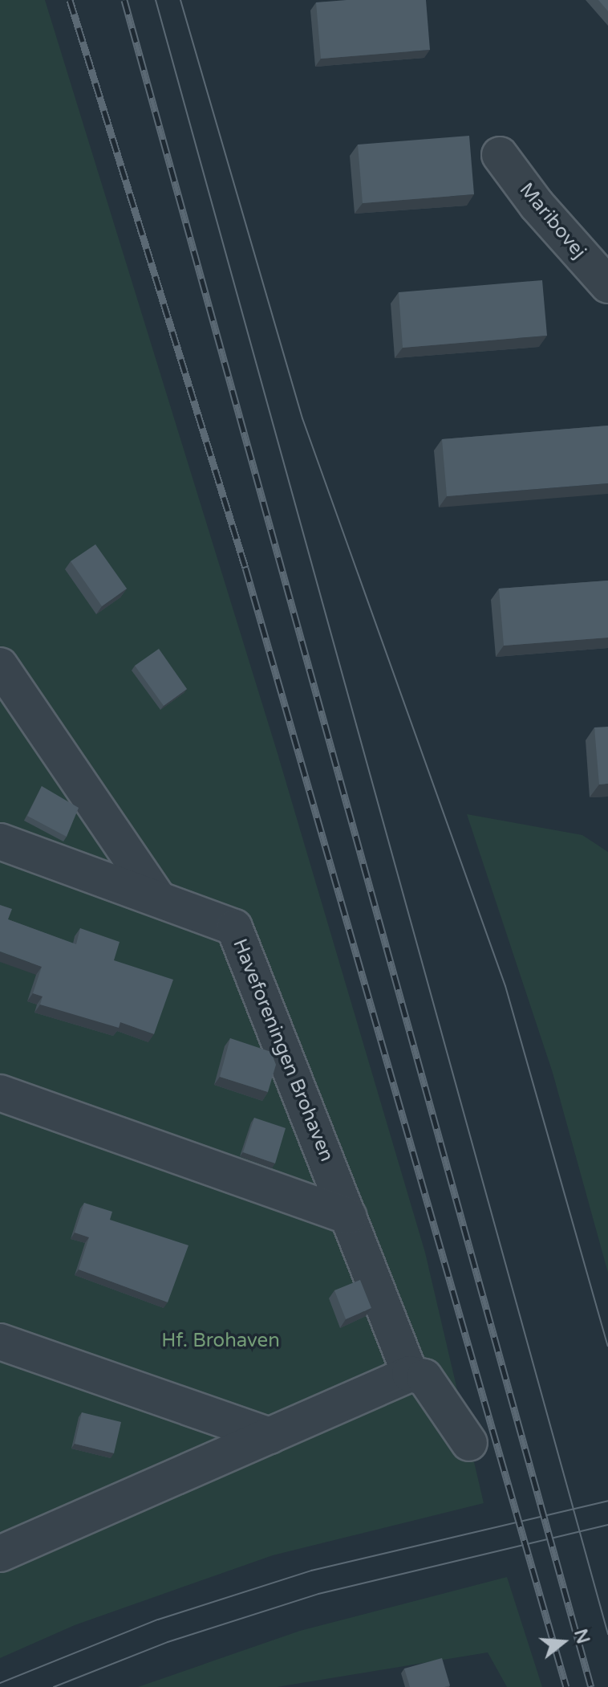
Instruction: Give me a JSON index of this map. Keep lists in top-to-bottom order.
{
  "streets": {
    "street": ["Maribovej", "Haveforeningen Brohaven"]
  },
  "parks": ["Hf. Brohaven"],
  "north": "right"
}
